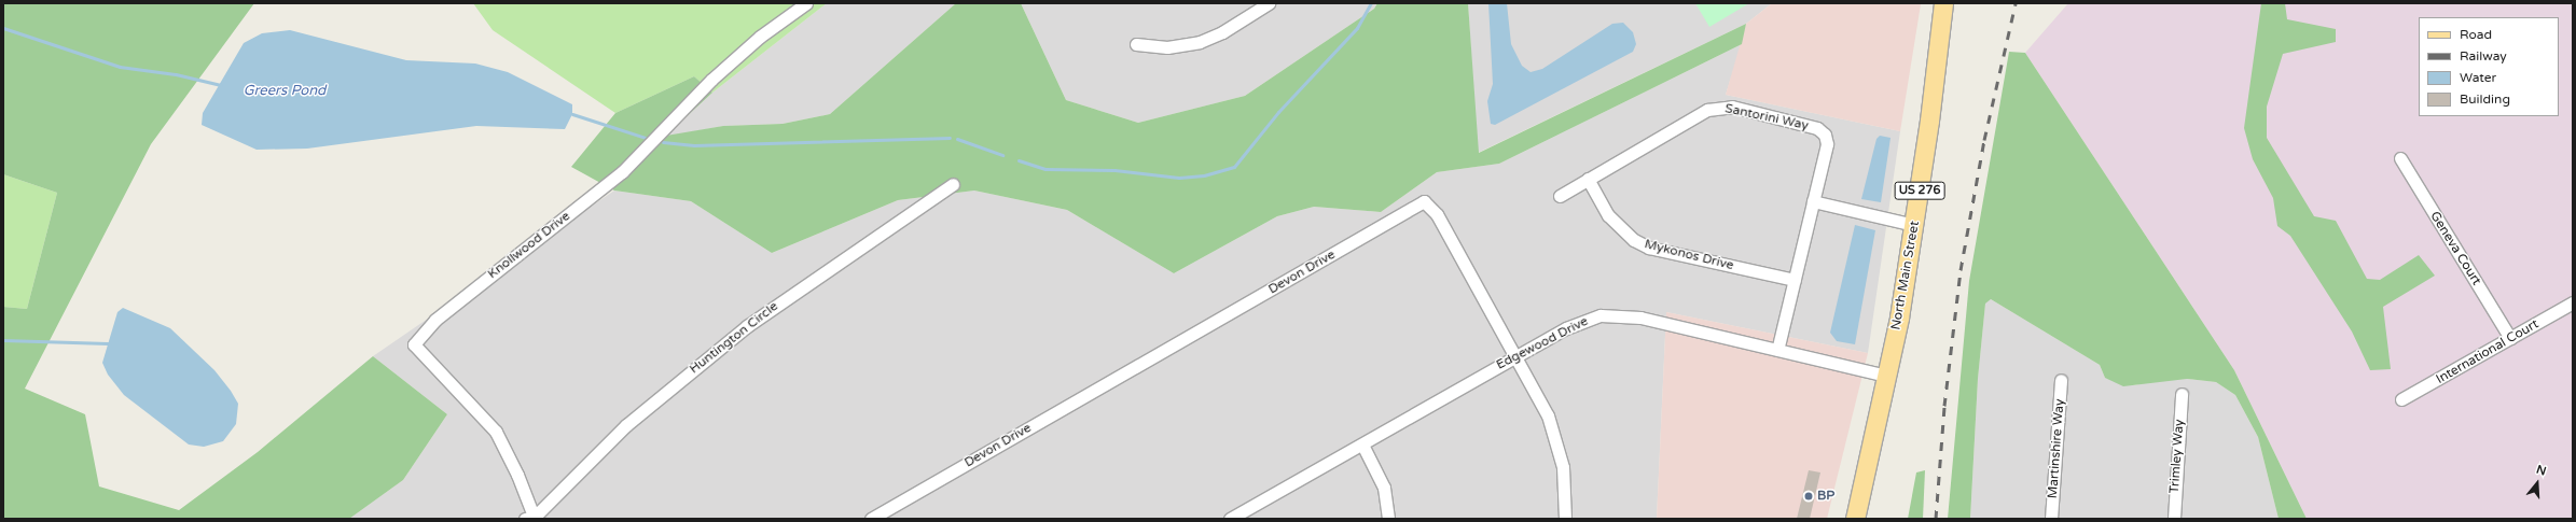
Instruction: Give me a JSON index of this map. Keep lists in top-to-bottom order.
{
  "streets": {
    "main road": ["US 276", "North Main Street"],
    "street": [
      "Santorini Way",
      "Knollwood Drive",
      "Geneva Court",
      "Mykonos Drive",
      "Devon Drive",
      "Huntington Circle",
      "Edgewood Drive",
      "International Court",
      "Martinshire Way",
      "Trimley Way"
    ]
  },
  "crossings": [
    ["Santorini Way", "Mykonos Drive"],
    ["Santorini Way", "Edgewood Drive"],
    ["Knollwood Drive", "Huntington Circle"],
    ["Geneva Court", "International Court"],
    ["Devon Drive", "Edgewood Drive"],
    ["North Main Street", "Edgewood Drive"]
  ],
  "water": ["Greers Pond"],
  "places": ["BP"],
  "legend": [
    "Road",
    "Railway",
    "Water",
    "Building"
  ],
  "north": "top"
}
